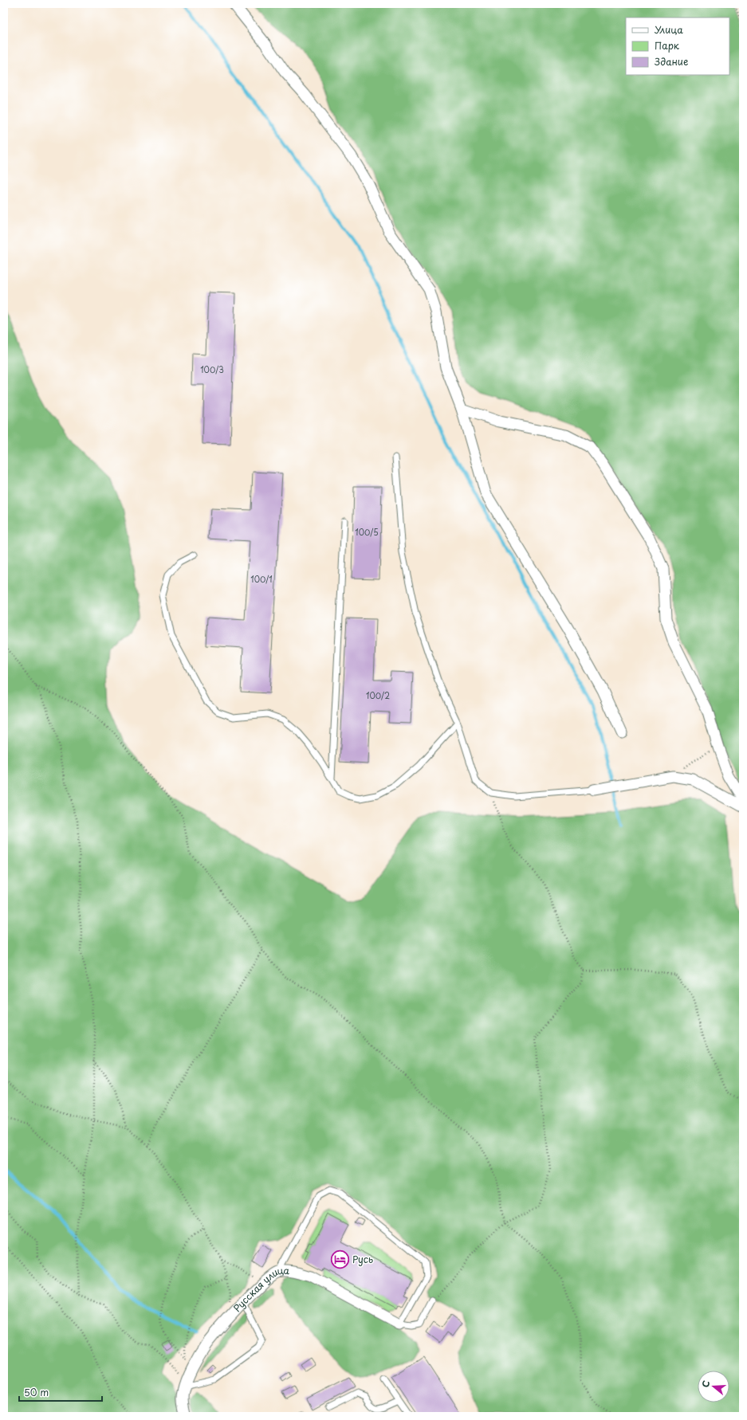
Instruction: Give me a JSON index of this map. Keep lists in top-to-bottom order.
{
  "streets": {
    "street": ["Русская улица"]
  },
  "places": {
    "hotel": ["Русь"]
  },
  "house_numbers": [
    "100/3",
    "100/5",
    "100/1",
    "100/2"
  ],
  "legend": ["Улица", "Парк", "Здание"],
  "scale_bar": "50 m",
  "north": "left"
}
